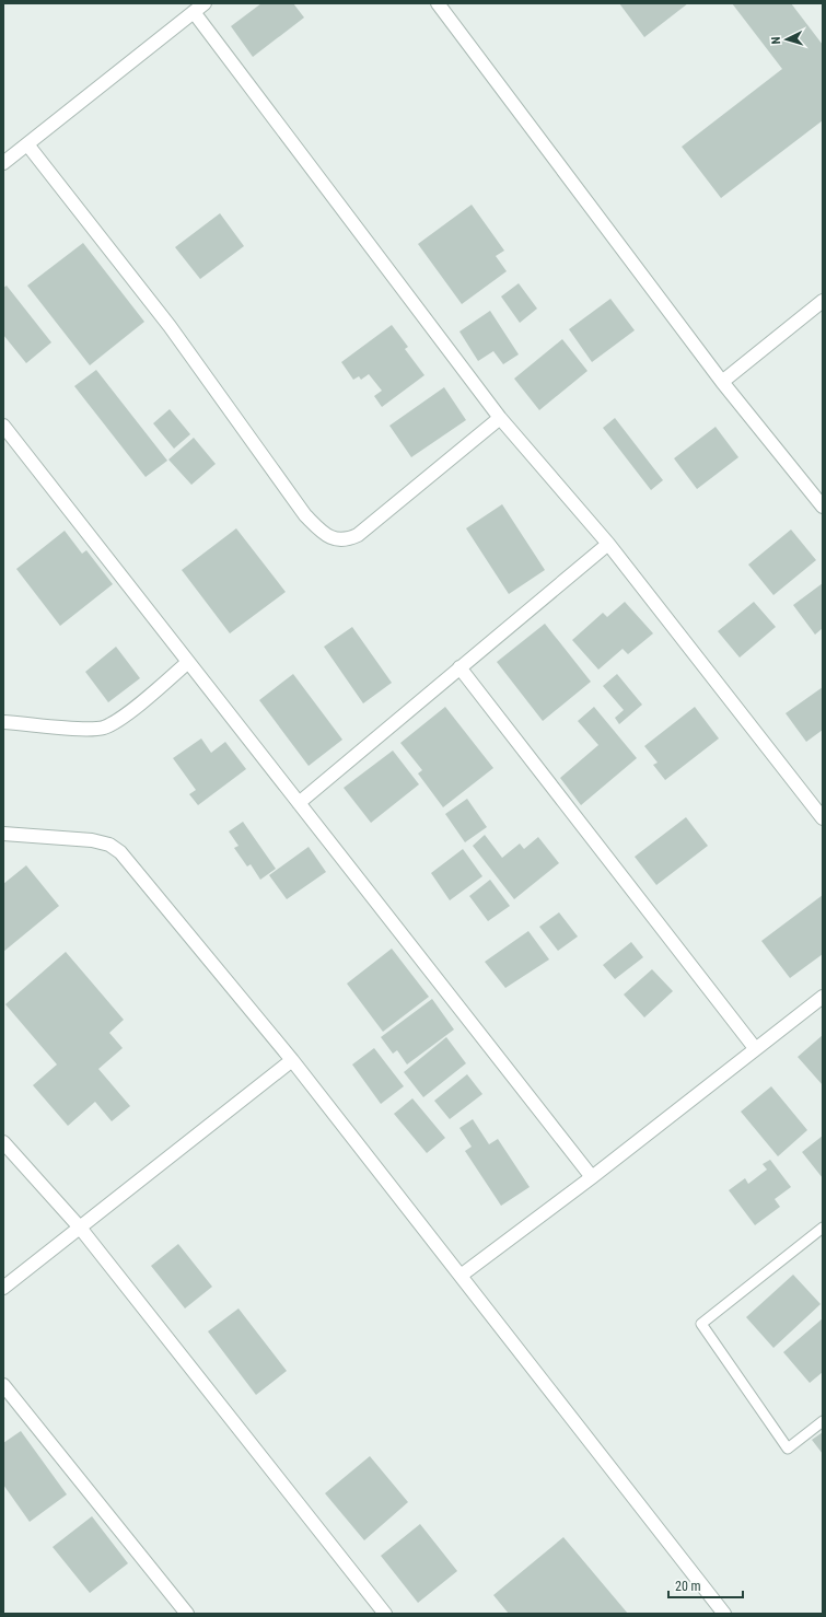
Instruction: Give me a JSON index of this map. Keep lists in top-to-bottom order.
{
  "scale_bar": "20 m",
  "north": "left"
}
